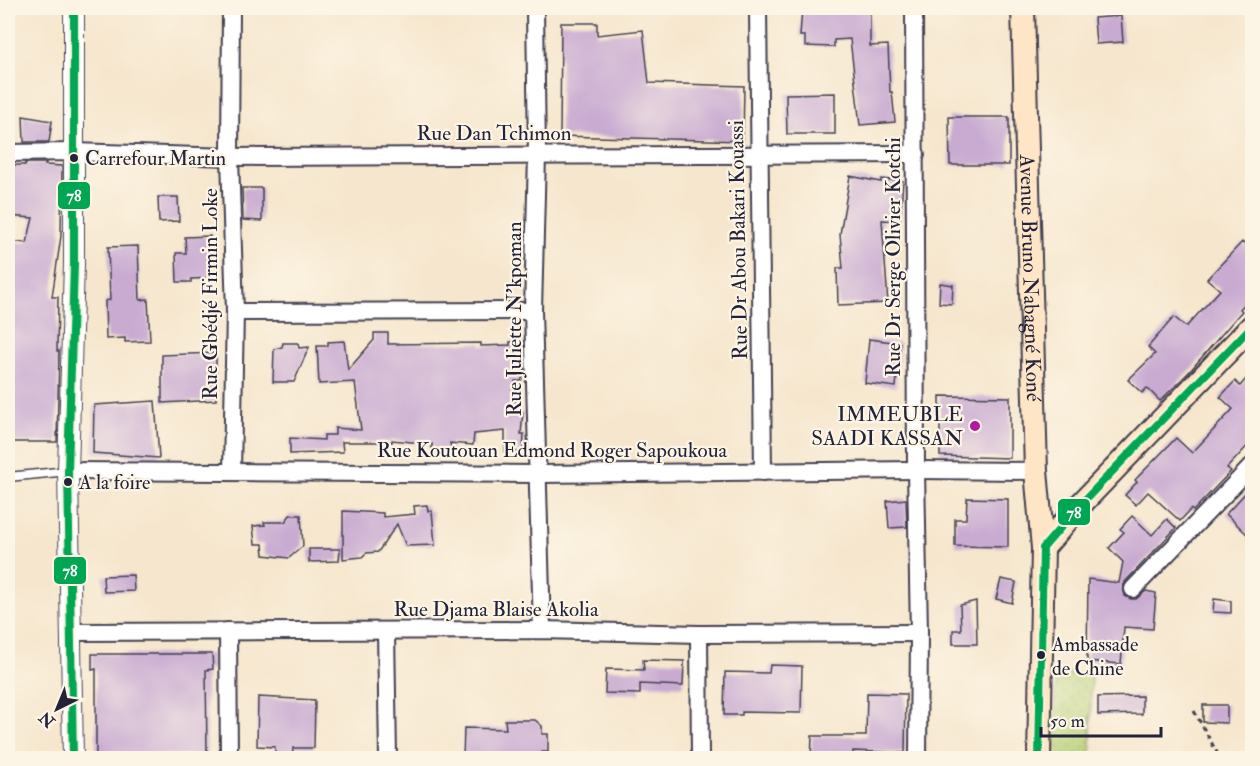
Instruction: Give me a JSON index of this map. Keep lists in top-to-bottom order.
{
  "streets": {
    "main road": ["Avenue Bruno Nabagné Koné"],
    "street": [
      "Rue Dan Tchimon",
      "Rue Dr Abou Bakari Kouassi",
      "Rue Dr Serge Olivier Kotchi",
      "Rue Gbédjé Firmin Loke",
      "Rue Juliette N'kpoman",
      "Rue Koutouan Edmond Roger Sapoukoua",
      "Rue Djama Blaise Akolia"
    ]
  },
  "crossings": [
    ["Rue Dan Tchimon", "Rue Dr Abou Bakari Kouassi"],
    ["Rue Dan Tchimon", "Rue Dr Serge Olivier Kotchi"],
    ["Rue Dan Tchimon", "Rue Gbédjé Firmin Loke"],
    ["Rue Dan Tchimon", "Rue Juliette N'kpoman"],
    ["Rue Dr Abou Bakari Kouassi", "Rue Koutouan Edmond Roger Sapoukoua"],
    ["Rue Dr Serge Olivier Kotchi", "Rue Koutouan Edmond Roger Sapoukoua"],
    ["Rue Dr Serge Olivier Kotchi", "Rue Djama Blaise Akolia"],
    ["Avenue Bruno Nabagné Koné", "Rue Koutouan Edmond Roger Sapoukoua"],
    ["Rue Gbédjé Firmin Loke", "Rue Koutouan Edmond Roger Sapoukoua"],
    ["Rue Juliette N'kpoman", "Rue Koutouan Edmond Roger Sapoukoua"],
    ["Rue Juliette N'kpoman", "Rue Djama Blaise Akolia"]
  ],
  "places": [
    "Carrefour Martin",
    "IMMEUBLE SAADI KASSAN",
    "A la foire",
    "Ambassade de Chine"
  ],
  "lines": ["transit line 78"],
  "scale_bar": "50 m",
  "north": "bottom left"
}
